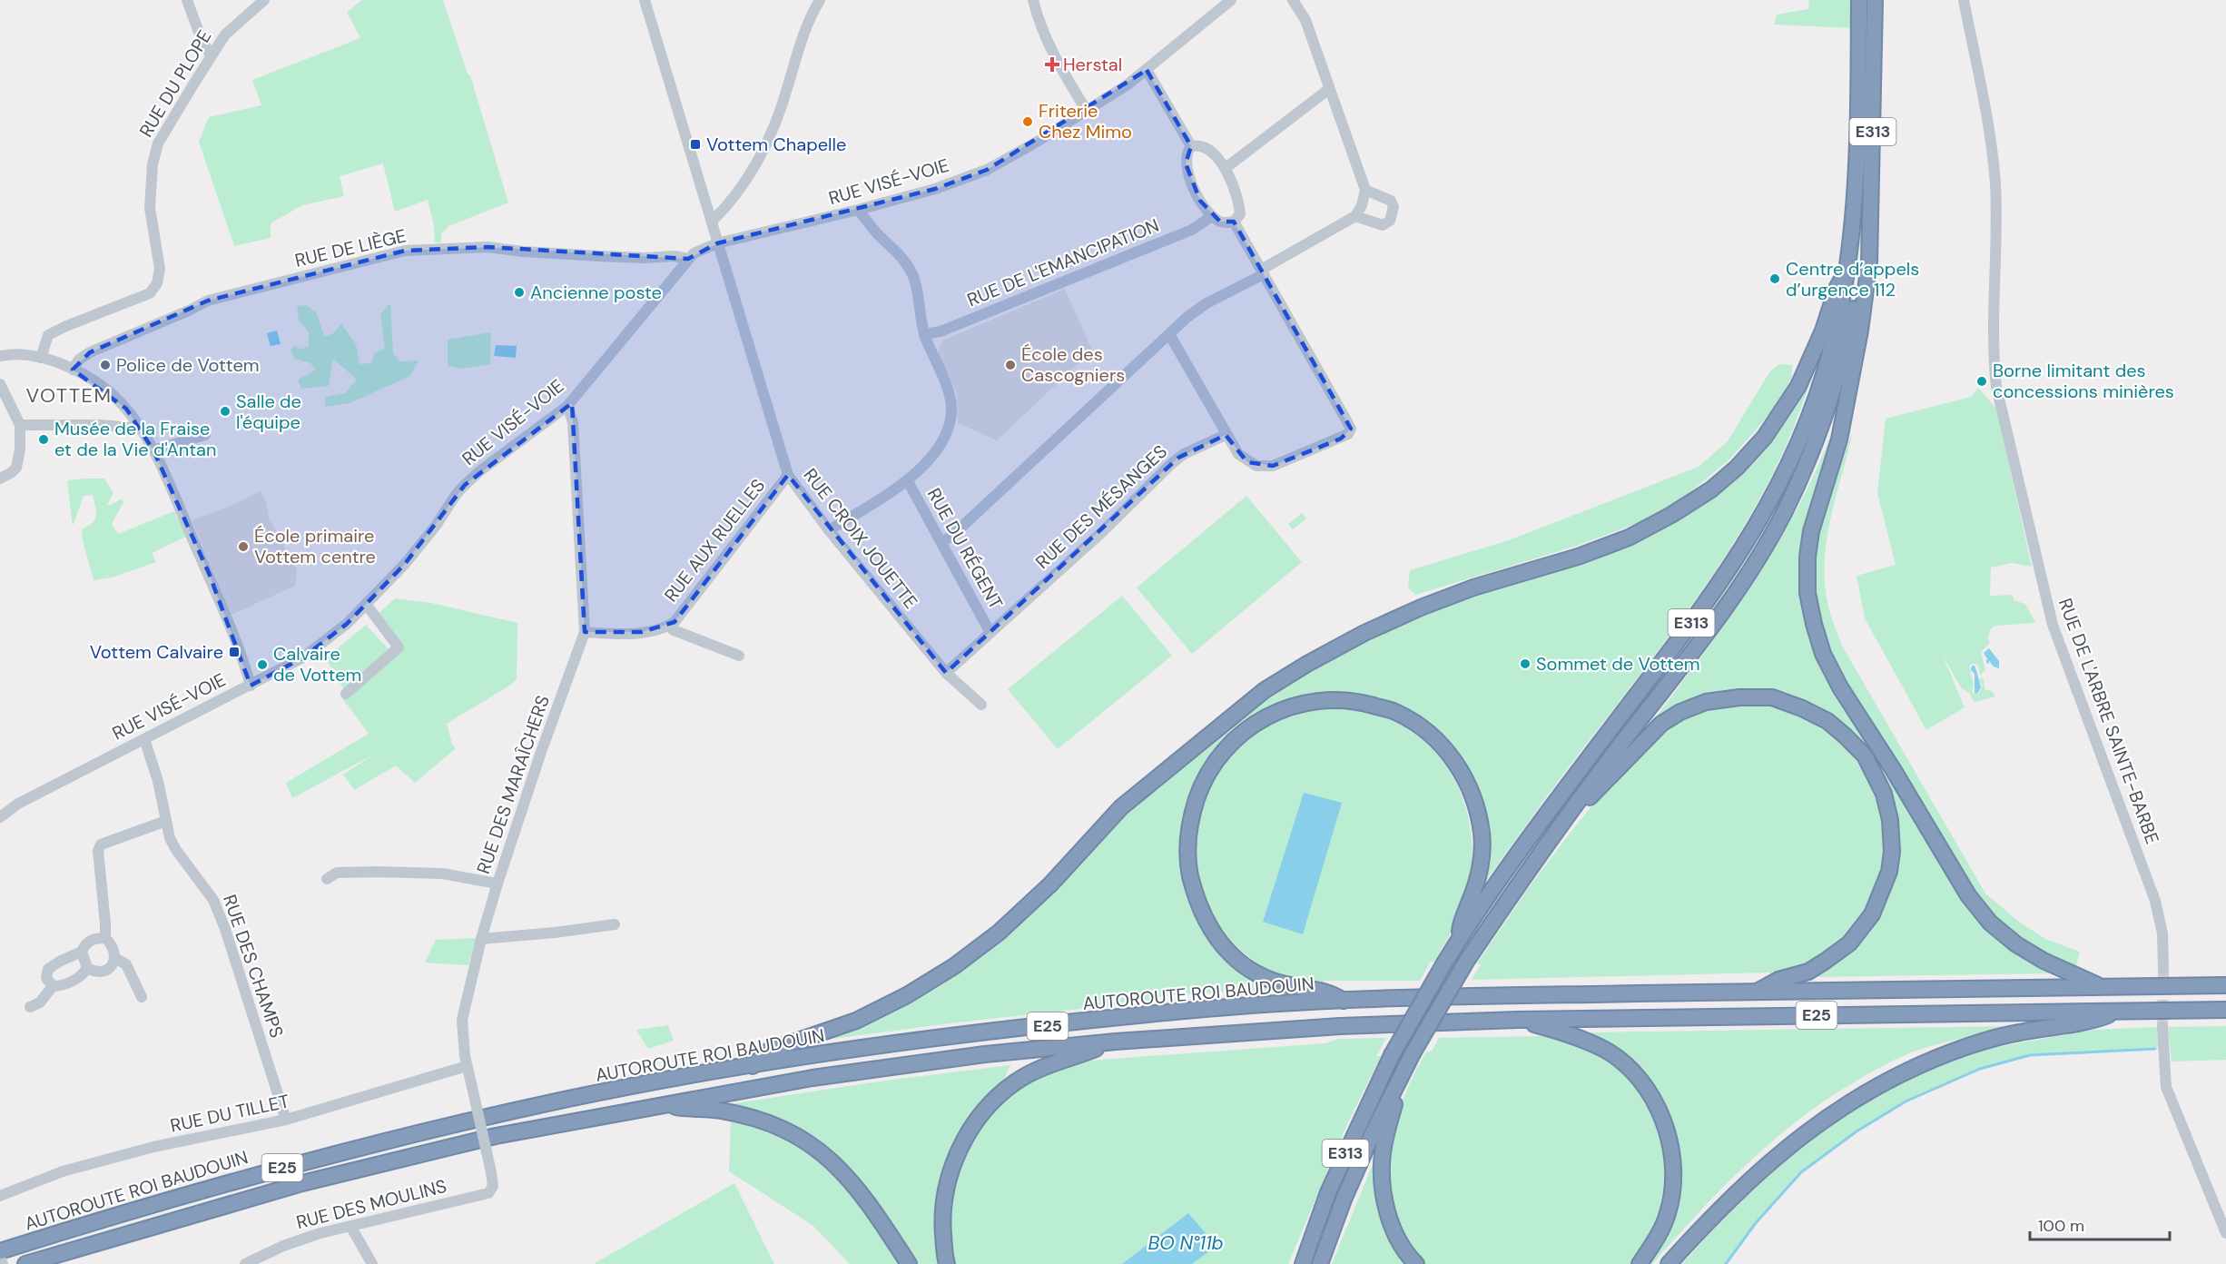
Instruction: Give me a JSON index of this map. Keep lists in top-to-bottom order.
{
  "streets": {
    "highway": ["E313", "AUTOROUTE ROI BAUDOUIN", "E25"],
    "street": [
      "RUE DU PLOPE",
      "RUE VISÉ-VOIE",
      "RUE DE LIÈGE",
      "RUE DE L'EMANCIPATION",
      "RUE DES MÉSANGES",
      "RUE CROIX JOUETTE",
      "RUE AUX RUELLES",
      "RUE DU RÉGENT",
      "RUE DE L'ARBRE SAINTE-BARBE",
      "RUE DES MARAÎCHERS",
      "RUE DES CHAMPS",
      "RUE DU TILLET",
      "RUE DES MOULINS"
    ]
  },
  "crossings": [
    ["RUE VISÉ-VOIE", "RUE DE LIÈGE"],
    ["RUE VISÉ-VOIE", "RUE CROIX JOUETTE"],
    ["RUE VISÉ-VOIE", "RUE DES MARAÎCHERS"],
    ["RUE VISÉ-VOIE", "RUE DES CHAMPS"],
    ["RUE DES MÉSANGES", "RUE CROIX JOUETTE"],
    ["RUE DES MÉSANGES", "RUE DU RÉGENT"],
    ["RUE CROIX JOUETTE", "RUE AUX RUELLES"],
    ["RUE AUX RUELLES", "RUE DES MARAÎCHERS"],
    ["RUE DES MARAÎCHERS", "RUE DU TILLET"],
    ["RUE DES MARAÎCHERS", "RUE DES MOULINS"],
    ["RUE DES CHAMPS", "RUE DU TILLET"],
    ["AUTOROUTE ROI BAUDOUIN", "E25"]
  ],
  "districts": ["VOTTEM"],
  "water": ["BO N°11b"],
  "places": {
    "health": ["Herstal"],
    "other": [
      "Friterie Chez Mimo",
      "Centre d’appels d’urgence 112",
      "Ancienne poste",
      "Police de Vottem",
      "École des Cascogniers",
      "Borne limitant des concessions minières",
      "Salle de l'équipe",
      "Musée de la Fraise et de la Vie d'Antan",
      "École primaire Vottem centre",
      "Sommet de Vottem",
      "Calvaire de Vottem"
    ],
    "transit": ["Vottem Chapelle", "Vottem Calvaire"]
  },
  "scale_bar": "100 m"
}
